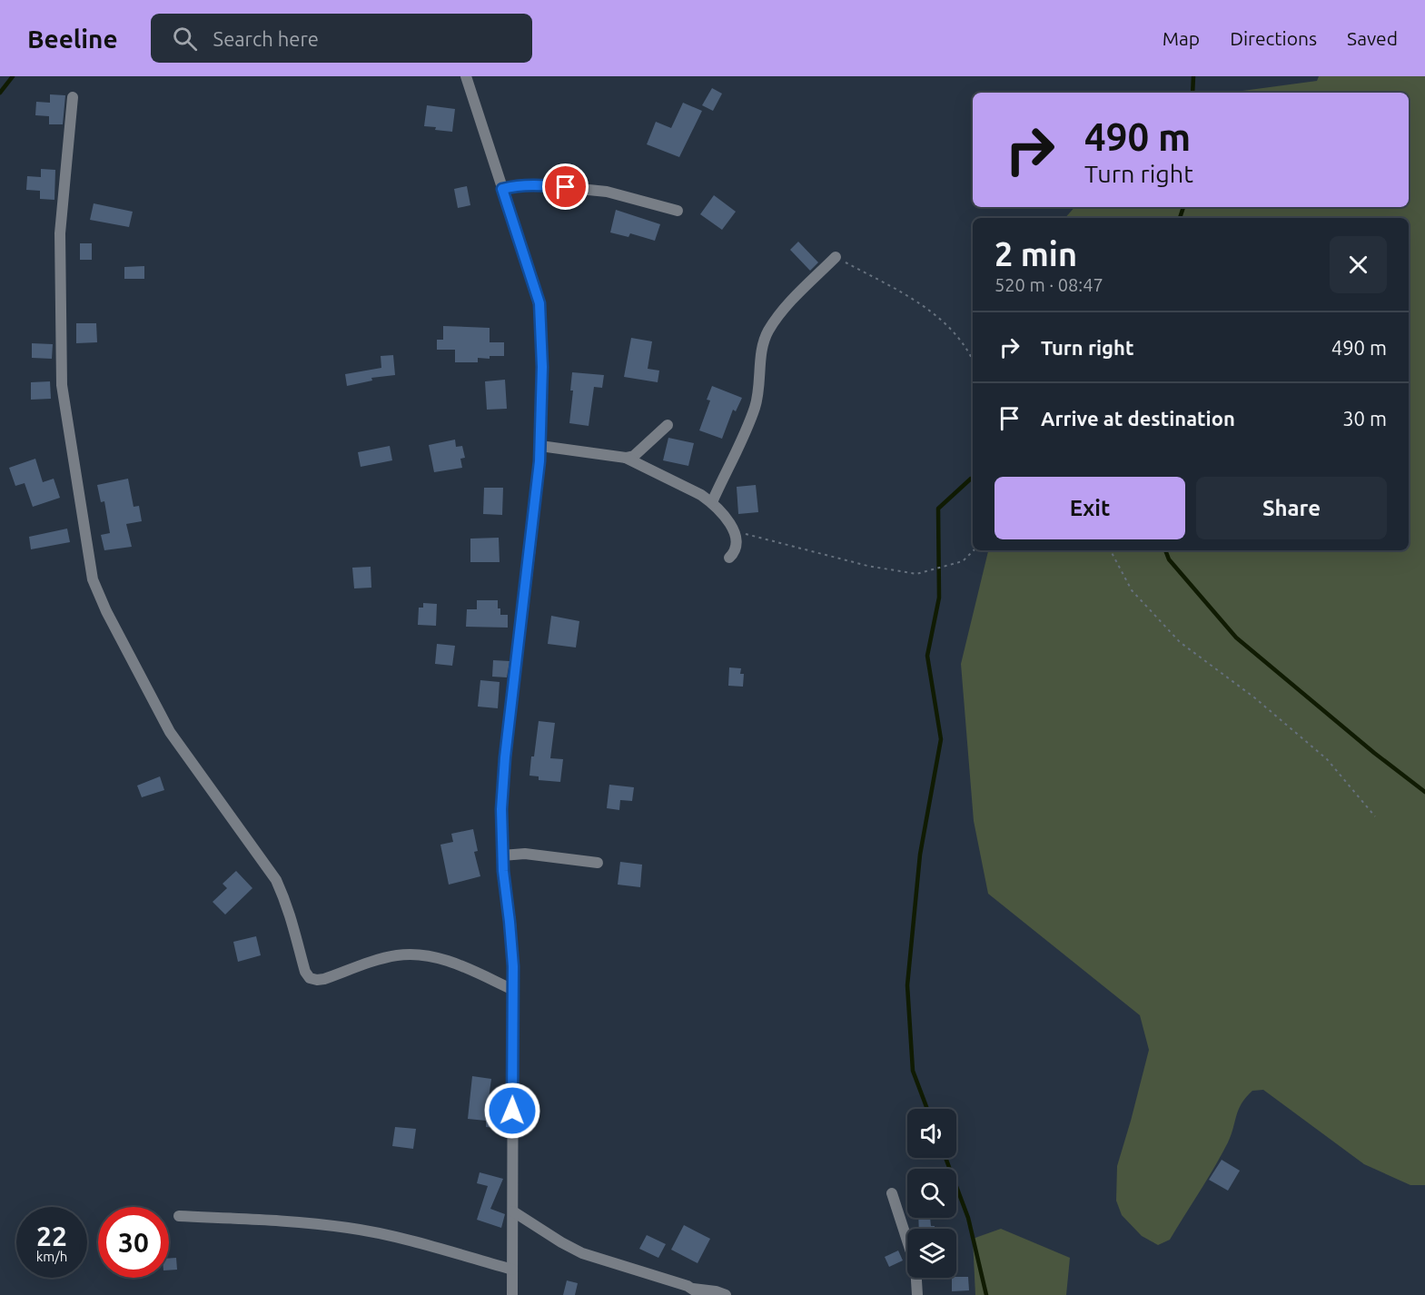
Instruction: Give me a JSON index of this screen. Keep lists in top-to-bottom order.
{
  "page": {
    "header": "Beeline",
    "search": "Search here",
    "nav": ["Map", "Directions", "Saved"],
    "turn": ["490 m", "Turn right"],
    "heading": ["2 min", "520 m · 08:47"],
    "list": [
      {
        "name": "Turn right",
        "value": "490 m"
      },
      {
        "name": "Arrive at destination",
        "value": "30 m"
      }
    ],
    "buttons": ["Exit", "Share"],
    "speed": "22 km/h",
    "limit": "30"
  }
}
